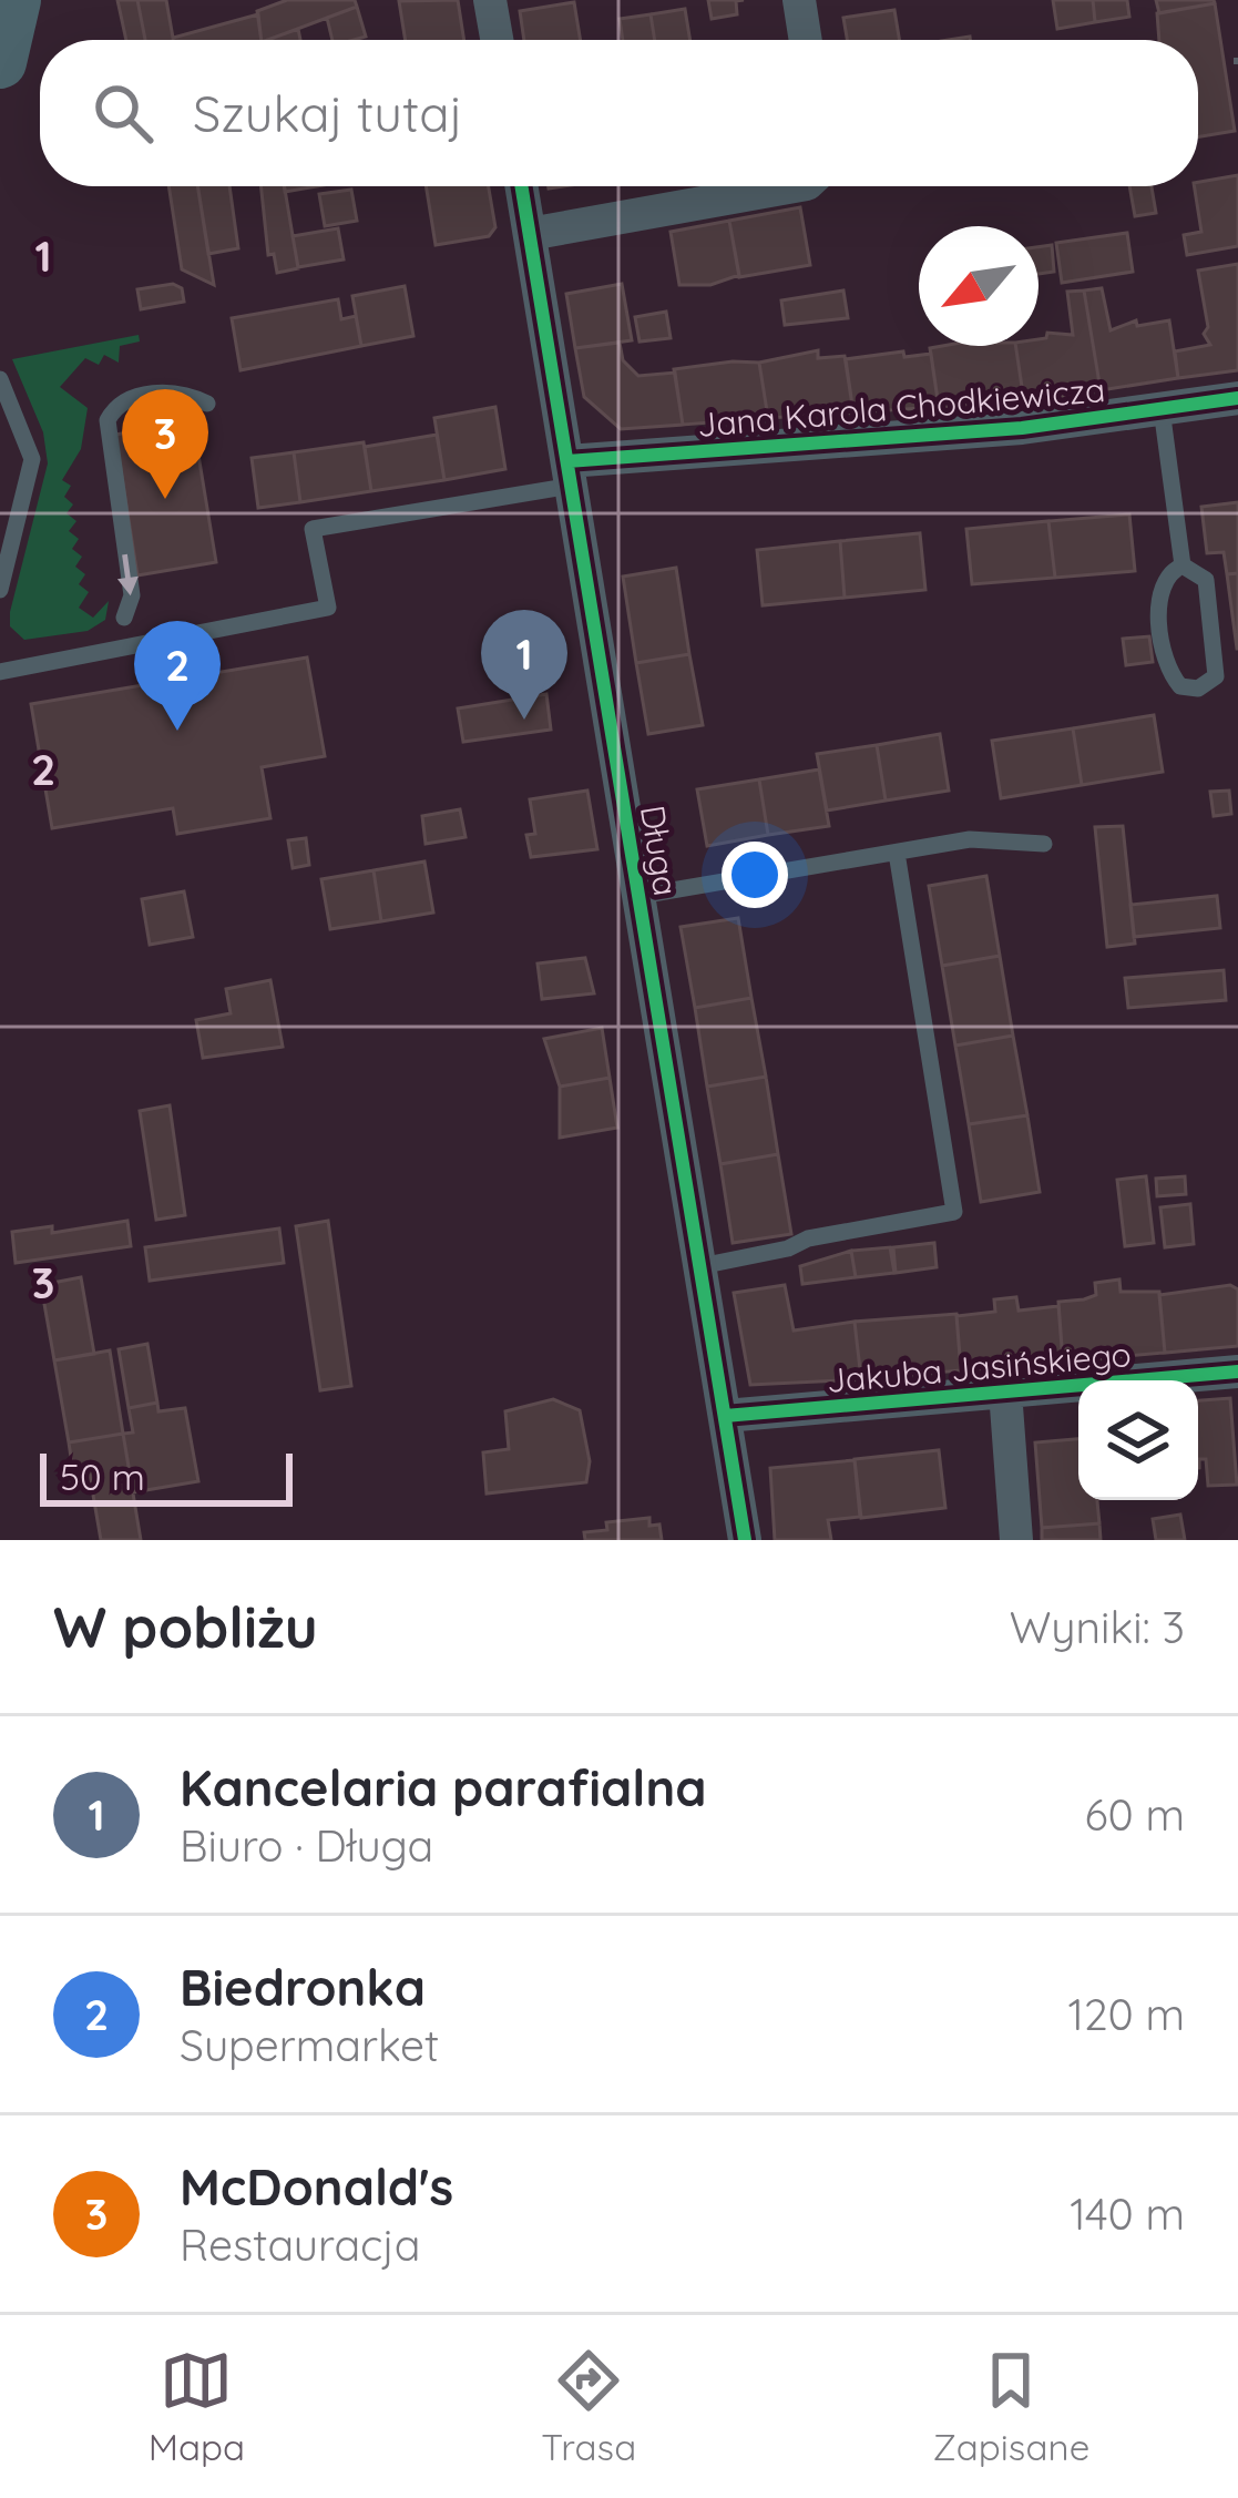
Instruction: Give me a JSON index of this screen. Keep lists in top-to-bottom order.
{
  "streets": {
    "street": ["Jana Karola Chodkiewicza", "Długa", "Jakuba Jasińskiego"]
  },
  "crossings": [
    ["Jana Karola Chodkiewicza", "Długa"],
    ["Długa", "Jakuba Jasińskiego"]
  ],
  "scale_bar": "50 m",
  "north": "bottom left",
  "page": {
    "search": "Szukaj tutaj",
    "pins": ["3", "1", "2"],
    "scale": "50 m",
    "heading": ["W pobliżu", "Wyniki: 3"],
    "list": [
      {
        "mark": "1",
        "name": "Kancelaria parafialna",
        "note": "Biuro · Długa",
        "value": "60 m"
      },
      {
        "mark": "2",
        "name": "Biedronka",
        "note": "Supermarket",
        "value": "120 m"
      },
      {
        "mark": "3",
        "name": "McDonald's",
        "note": "Restauracja",
        "value": "140 m"
      }
    ],
    "nav": ["Mapa", "Trasa", "Zapisane"]
  },
  "grid": {
    "rows": ["1", "2", "3"]
  }
}
